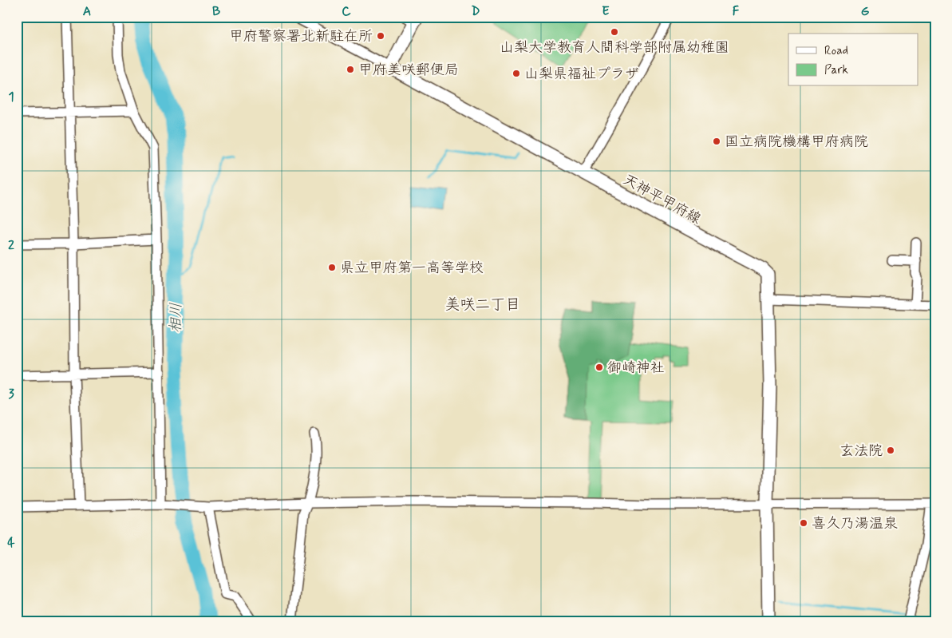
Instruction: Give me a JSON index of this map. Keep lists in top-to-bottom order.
{
  "streets": {
    "main road": ["天神平甲府線"]
  },
  "districts": ["美咲二丁目"],
  "water": ["相川"],
  "places": [
    "山梨大学教育人間科学部附属幼稚園",
    "甲府警察署北新駐在所",
    "甲府美咲郵便局",
    "山梨県福祉プラザ",
    "国立病院機構甲府病院",
    "県立甲府第一高等学校",
    "御崎神社",
    "玄法院",
    "喜久乃湯温泉"
  ],
  "legend": ["Road", "Park"],
  "grid": {
    "columns": [
      "A",
      "B",
      "C",
      "D",
      "E",
      "F",
      "G"
    ],
    "rows": [
      "1",
      "2",
      "3",
      "4"
    ]
  }
}
